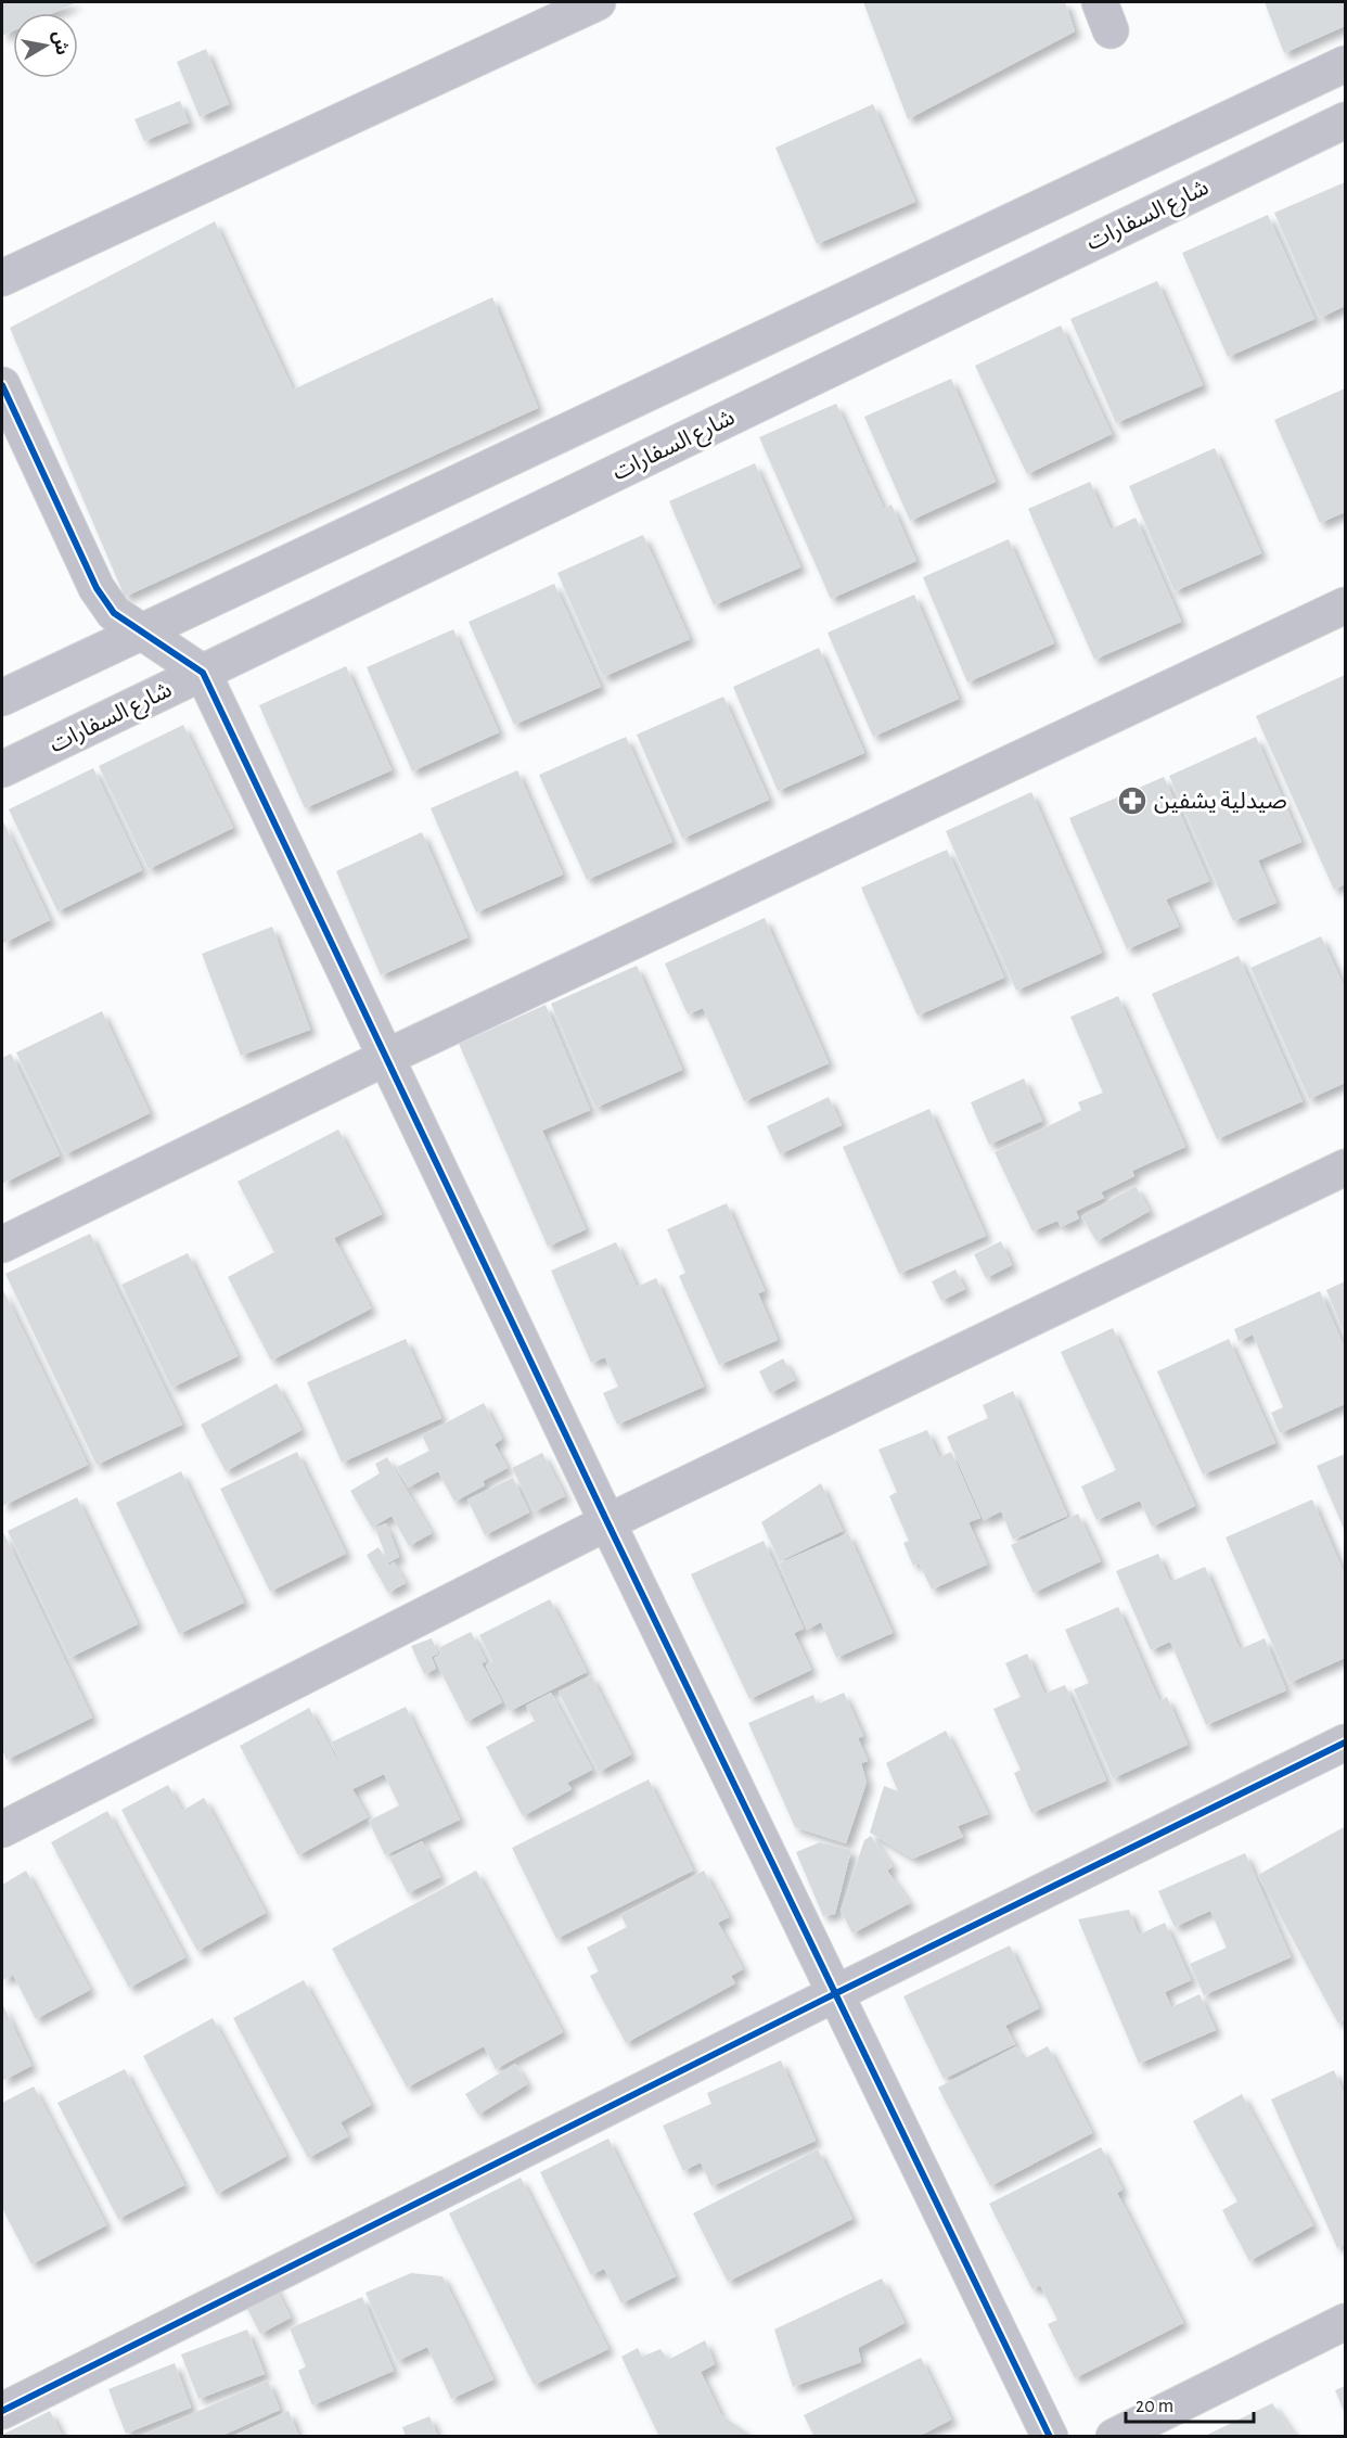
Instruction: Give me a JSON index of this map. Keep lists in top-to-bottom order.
{
  "streets": {
    "street": ["شارع السفارات"]
  },
  "places": {
    "pharmacy": ["صيدلية يشفين"]
  },
  "scale_bar": "20 m",
  "north": "right"
}
